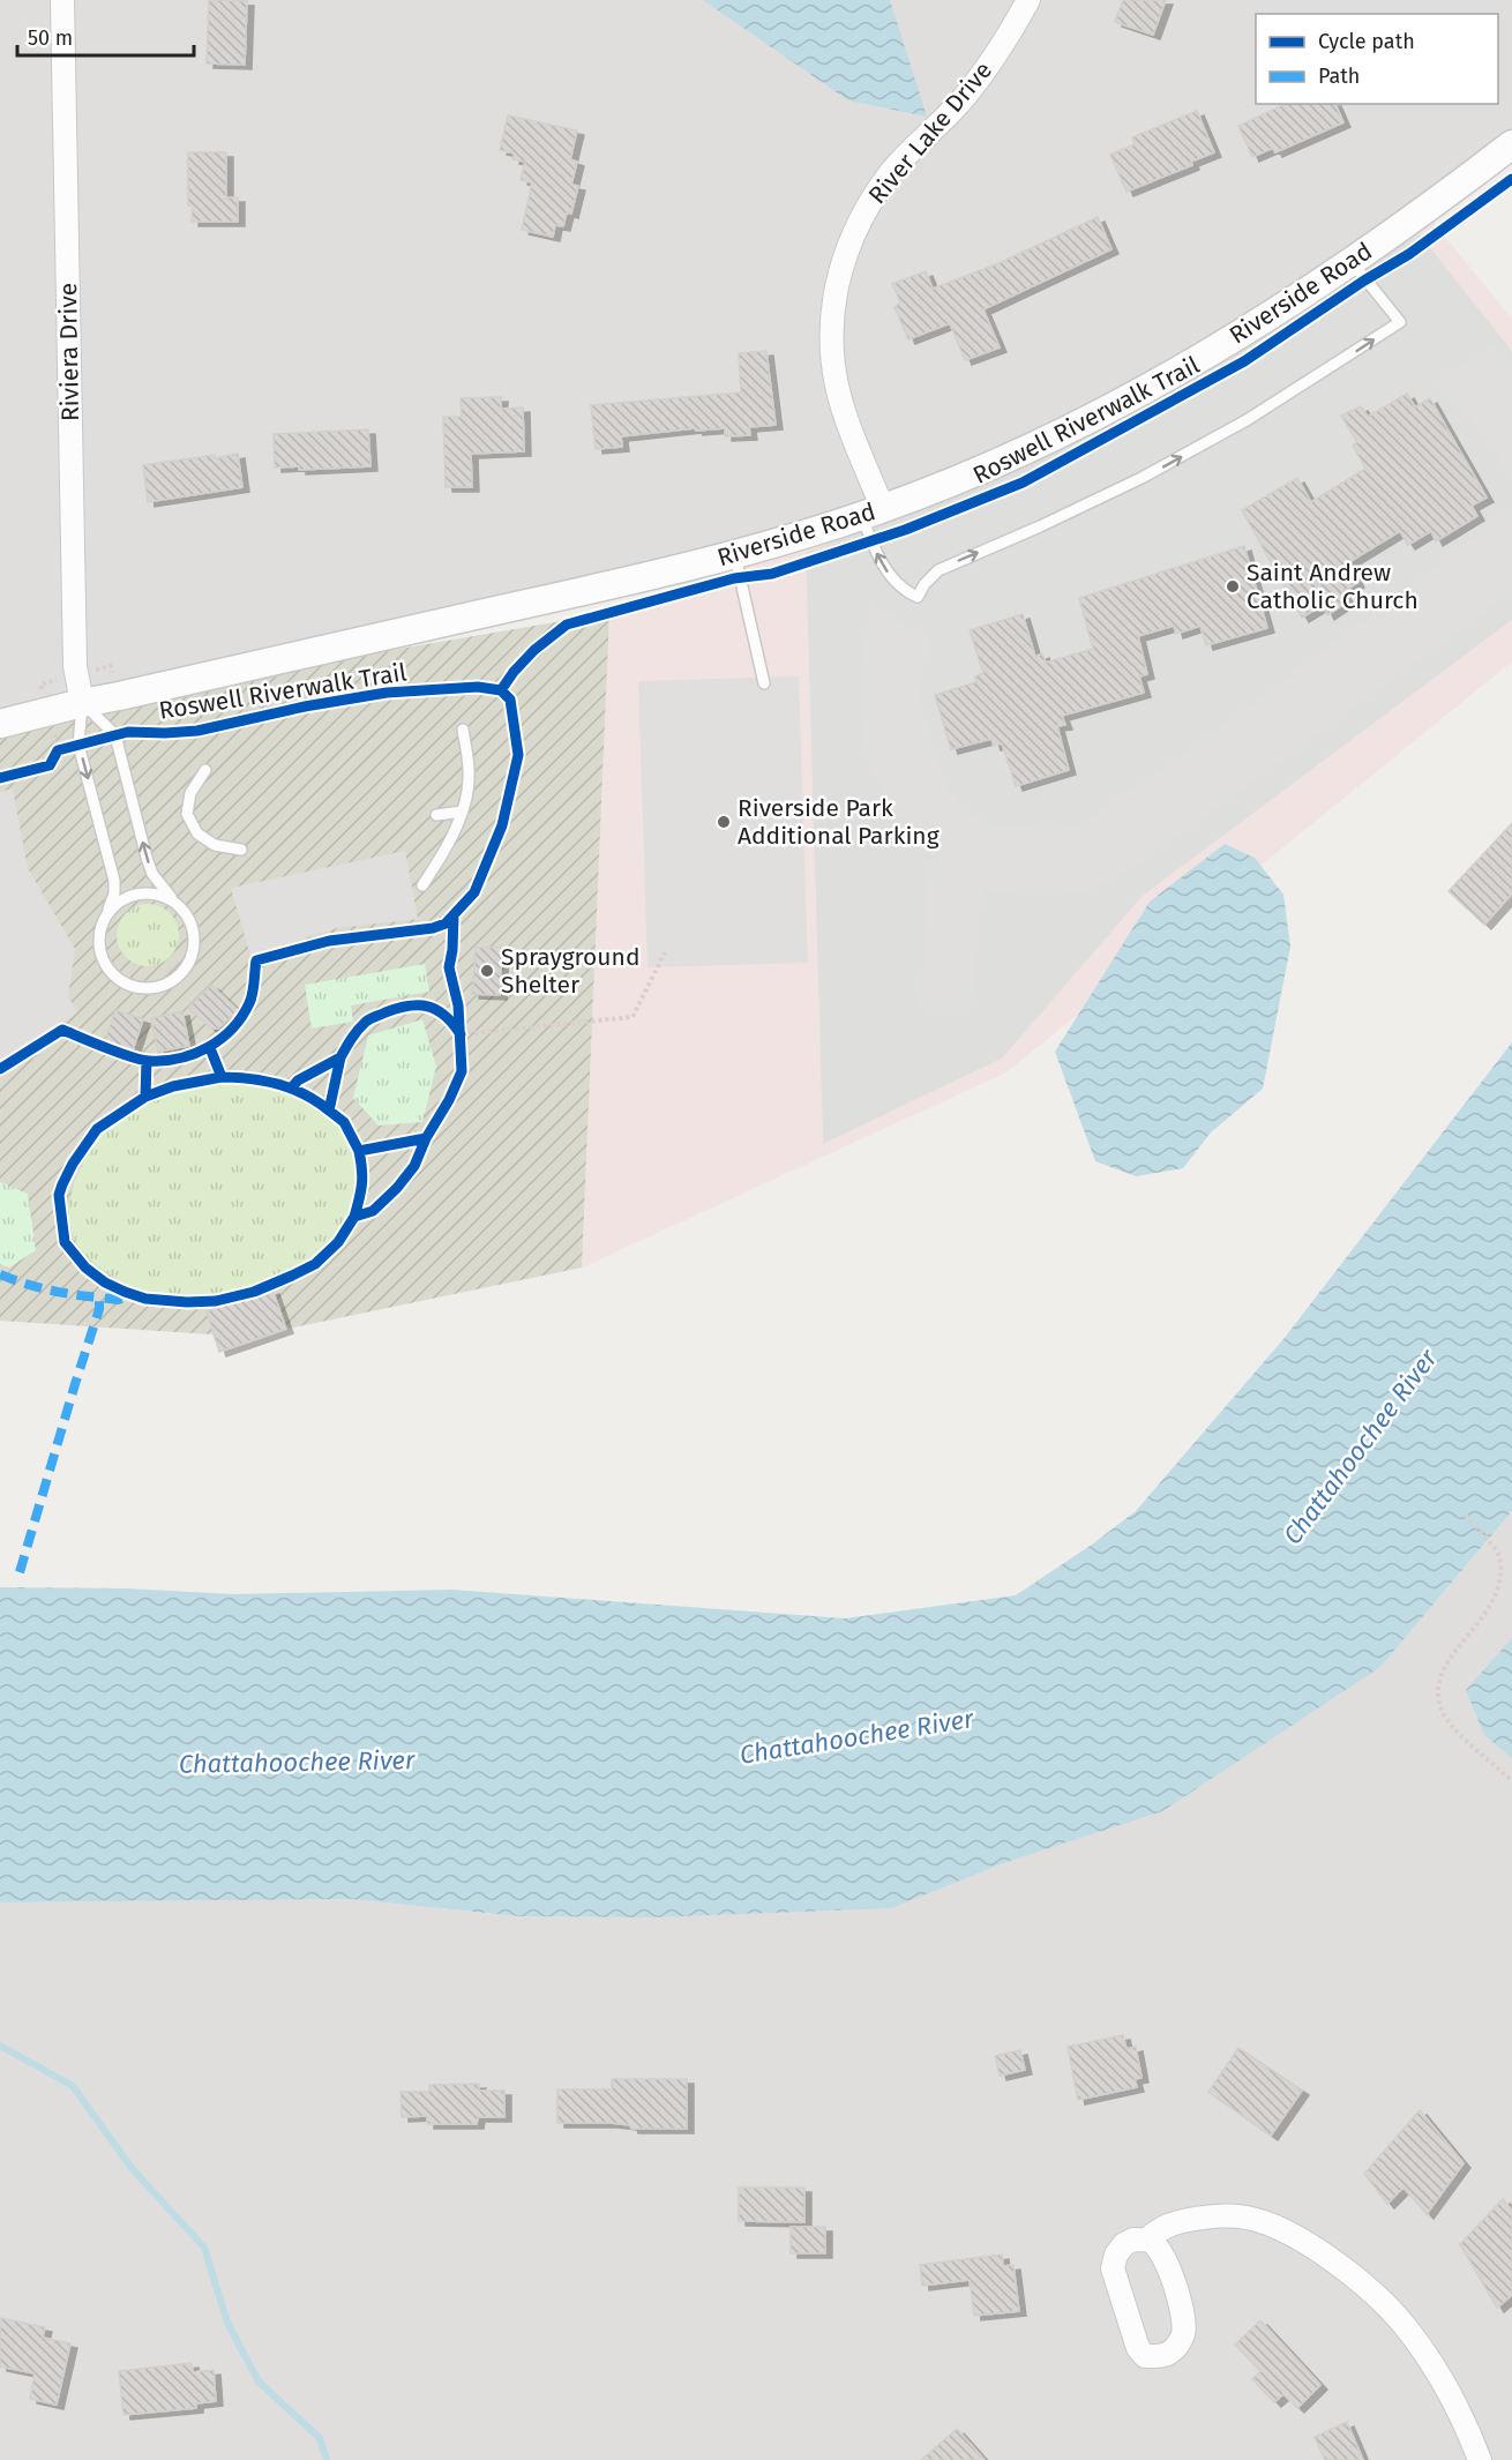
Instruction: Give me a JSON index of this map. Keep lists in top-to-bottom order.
{
  "streets": {
    "street": ["River Lake Drive", "Riverside Road", "Riviera Drive"],
    "cycle path": ["Roswell Riverwalk Trail"]
  },
  "crossings": [
    ["River Lake Drive", "Riverside Road"],
    ["Riverside Road", "Riviera Drive"]
  ],
  "water": ["Chattahoochee River"],
  "places": ["Saint Andrew Catholic Church", "Riverside Park Additional Parking", "Sprayground Shelter"],
  "legend": ["Cycle path", "Path"],
  "scale_bar": "50 m"
}
